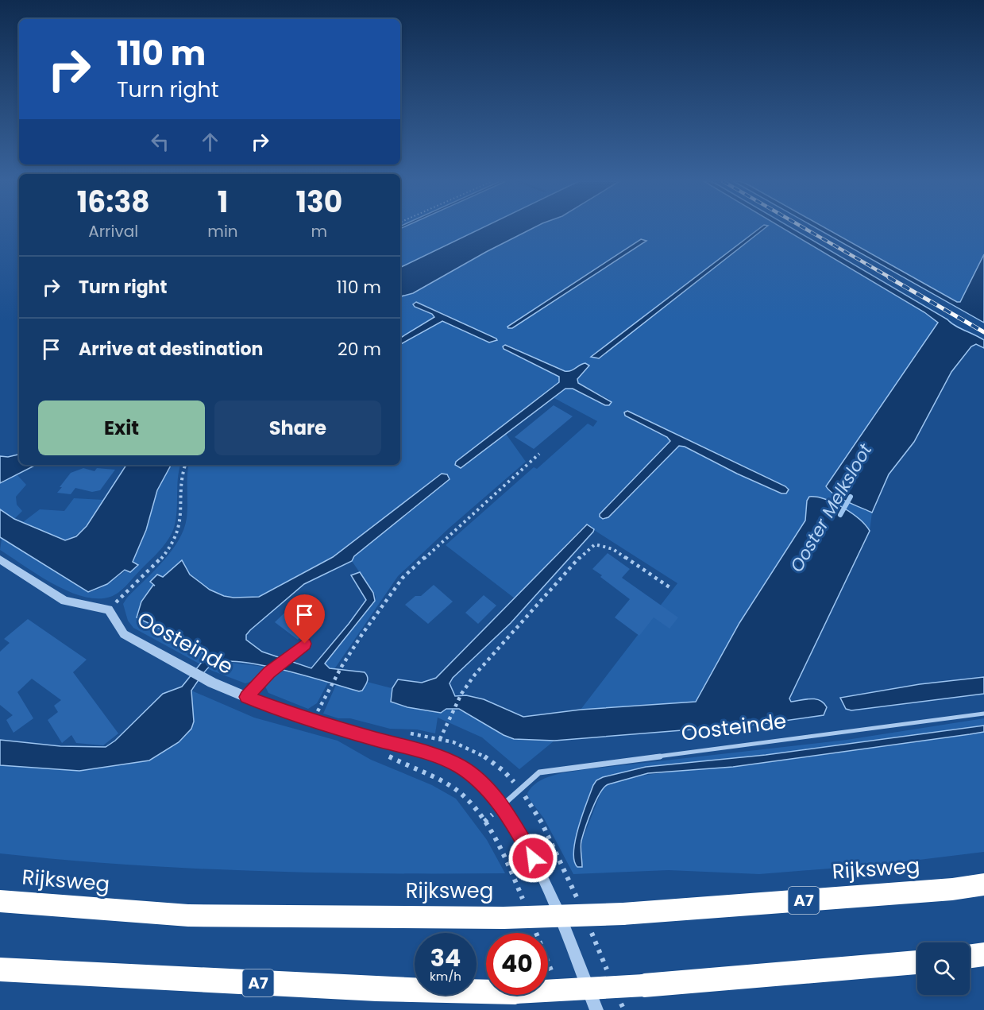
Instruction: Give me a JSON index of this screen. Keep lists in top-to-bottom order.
{
  "streets": {
    "highway": ["Rijksweg", "A7"],
    "street": ["Oosteinde"]
  },
  "water": ["Ooster Melksloot"],
  "page": {
    "turn": ["110 m", "Turn right"],
    "eta": [
      "16:38",
      "Arrival",
      "1",
      "min",
      "130",
      "m"
    ],
    "list": [
      {
        "name": "Turn right",
        "value": "110 m"
      },
      {
        "name": "Arrive at destination",
        "value": "20 m"
      }
    ],
    "buttons": ["Exit", "Share"],
    "speed": "34 km/h",
    "limit": "40"
  }
}
